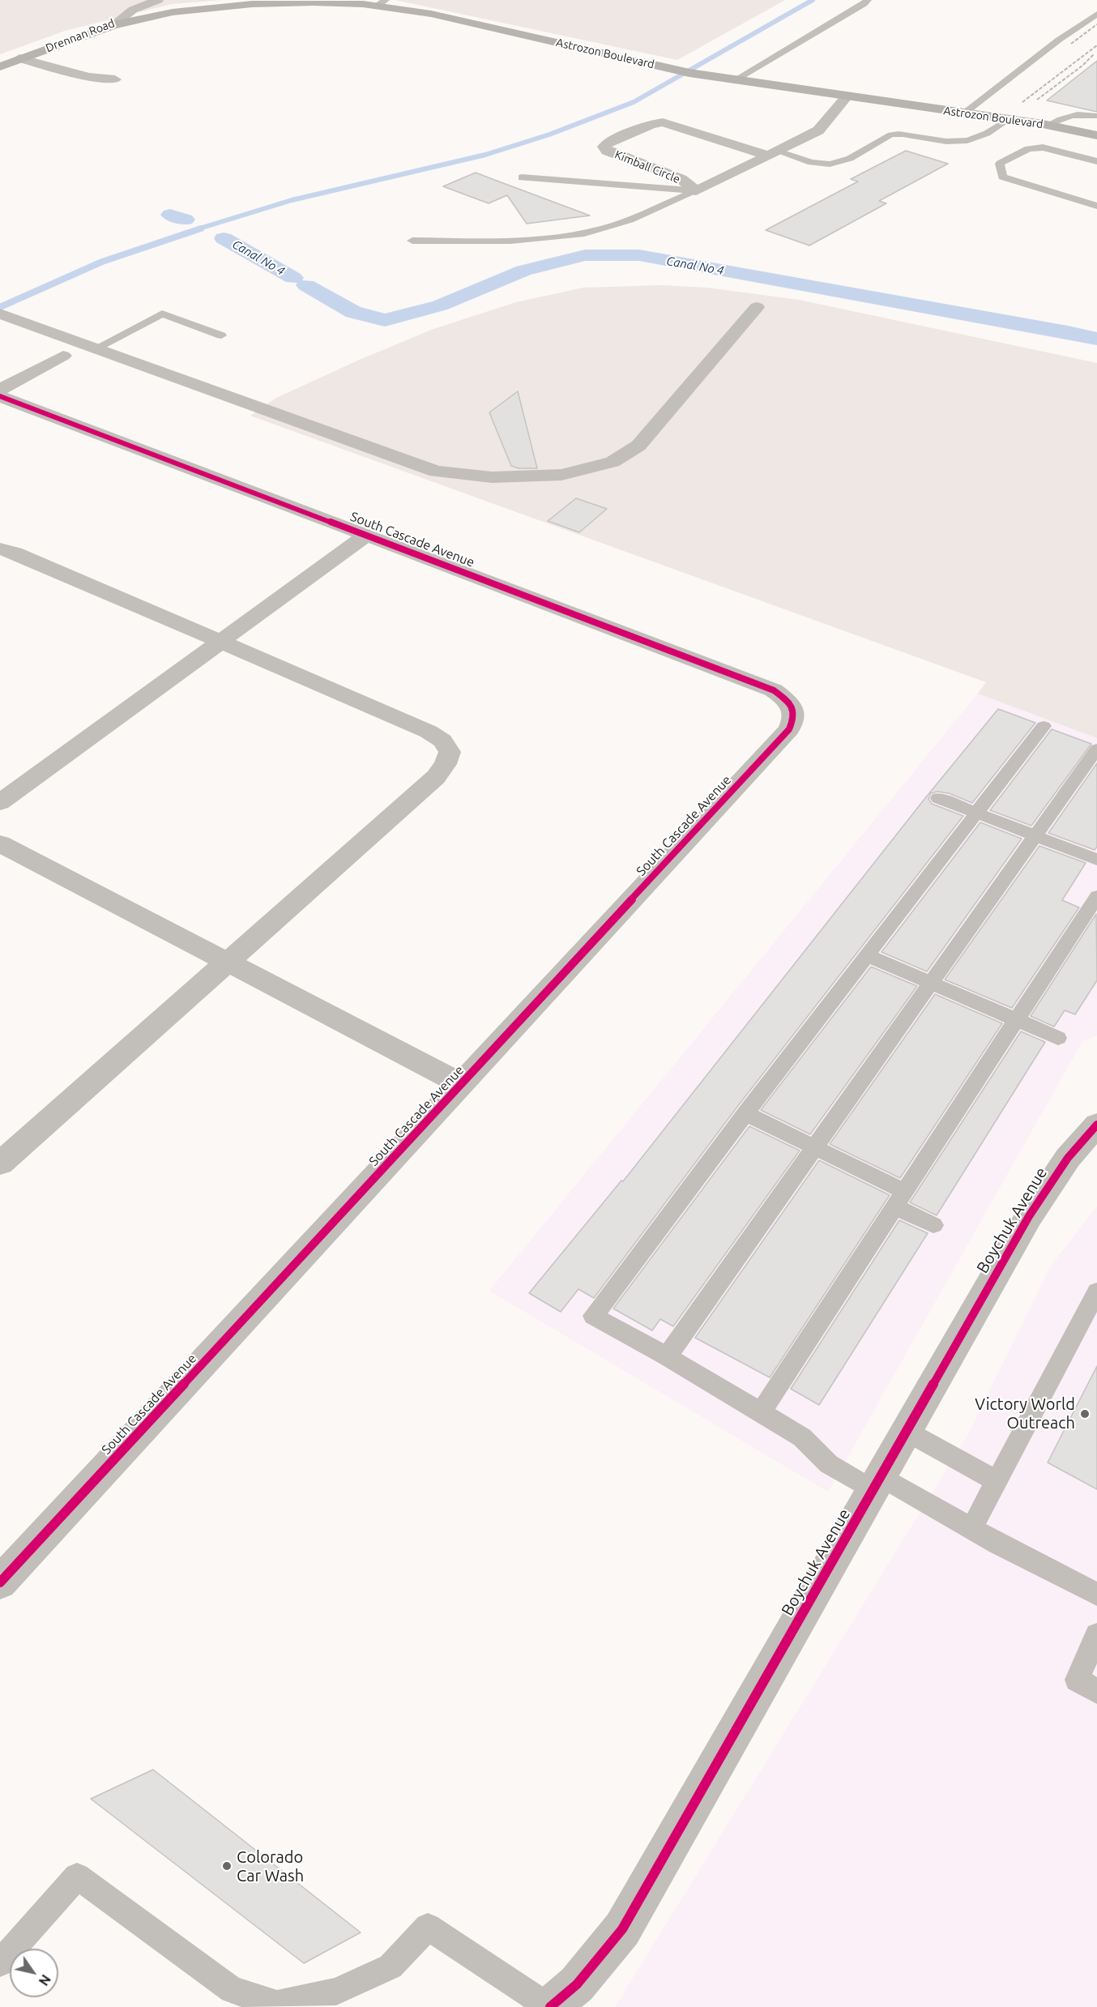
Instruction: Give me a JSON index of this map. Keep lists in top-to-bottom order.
{
  "streets": {
    "main road": ["Drennan Road", "Astrozon Boulevard"],
    "street": ["Kimball Circle", "South Cascade Avenue", "Boychuk Avenue"]
  },
  "crossings": [
    ["Drennan Road", "Astrozon Boulevard"],
    ["Astrozon Boulevard", "Kimball Circle"]
  ],
  "water": ["Canal No 4"],
  "places": ["Victory World Outreach", "Colorado Car Wash"],
  "north": "bottom right"
}
